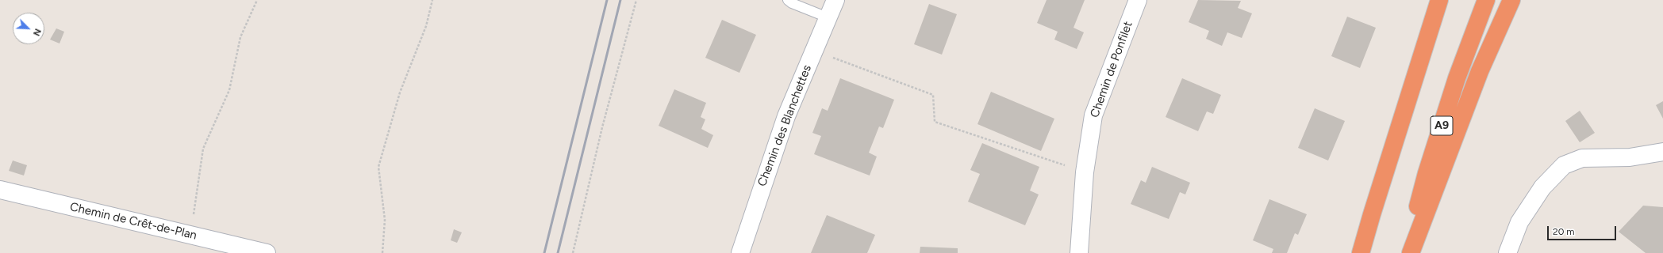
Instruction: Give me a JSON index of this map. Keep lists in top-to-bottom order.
{
  "streets": {
    "highway": ["A9"],
    "street": ["Chemin de Ponfilet", "Chemin des Blanchettes", "Chemin de Crêt-de-Plan"]
  },
  "scale_bar": "20 m",
  "north": "bottom right"
}
